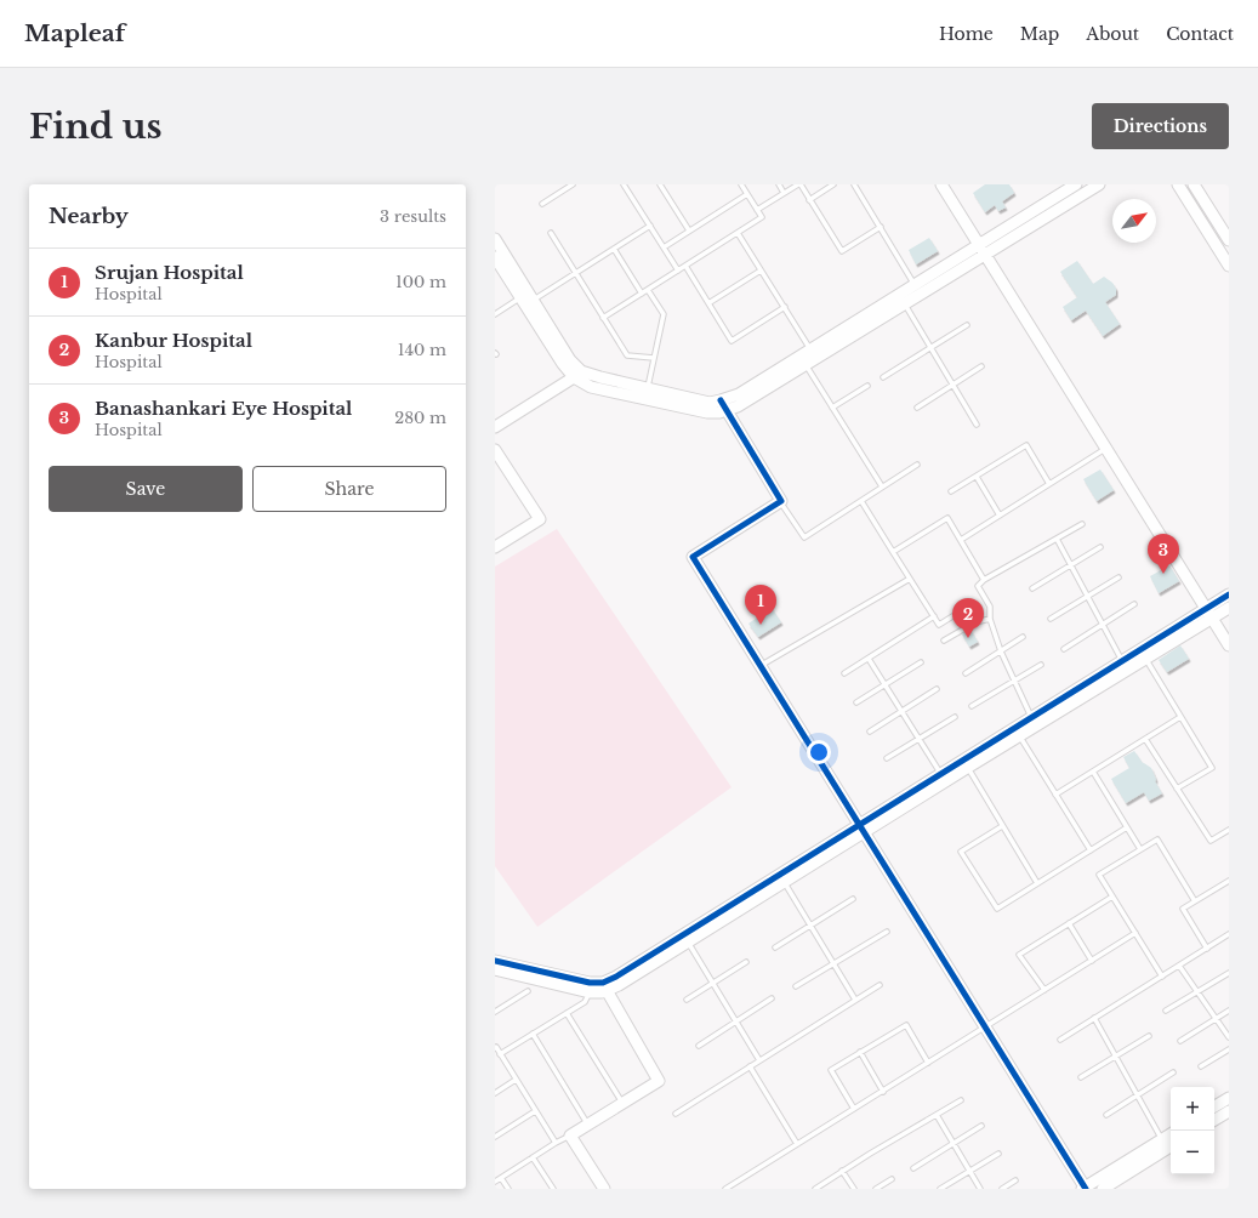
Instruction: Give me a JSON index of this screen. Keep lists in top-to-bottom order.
{
  "north": "top right",
  "page": {
    "header": "Mapleaf",
    "nav": [
      "Home",
      "Map",
      "About",
      "Contact"
    ],
    "buttons": [
      "Directions",
      ["Save", "Share"]
    ],
    "title": "Find us",
    "heading": ["Nearby", "3 results"],
    "list": [
      {
        "mark": "1",
        "name": "Srujan Hospital",
        "note": "Hospital",
        "value": "100 m"
      },
      {
        "mark": "2",
        "name": "Kanbur Hospital",
        "note": "Hospital",
        "value": "140 m"
      },
      {
        "mark": "3",
        "name": "Banashankari Eye Hospital",
        "note": "Hospital",
        "value": "280 m"
      }
    ],
    "pins": ["3", "1", "2"],
    "map_buttons": ["+", "−"]
  }
}
